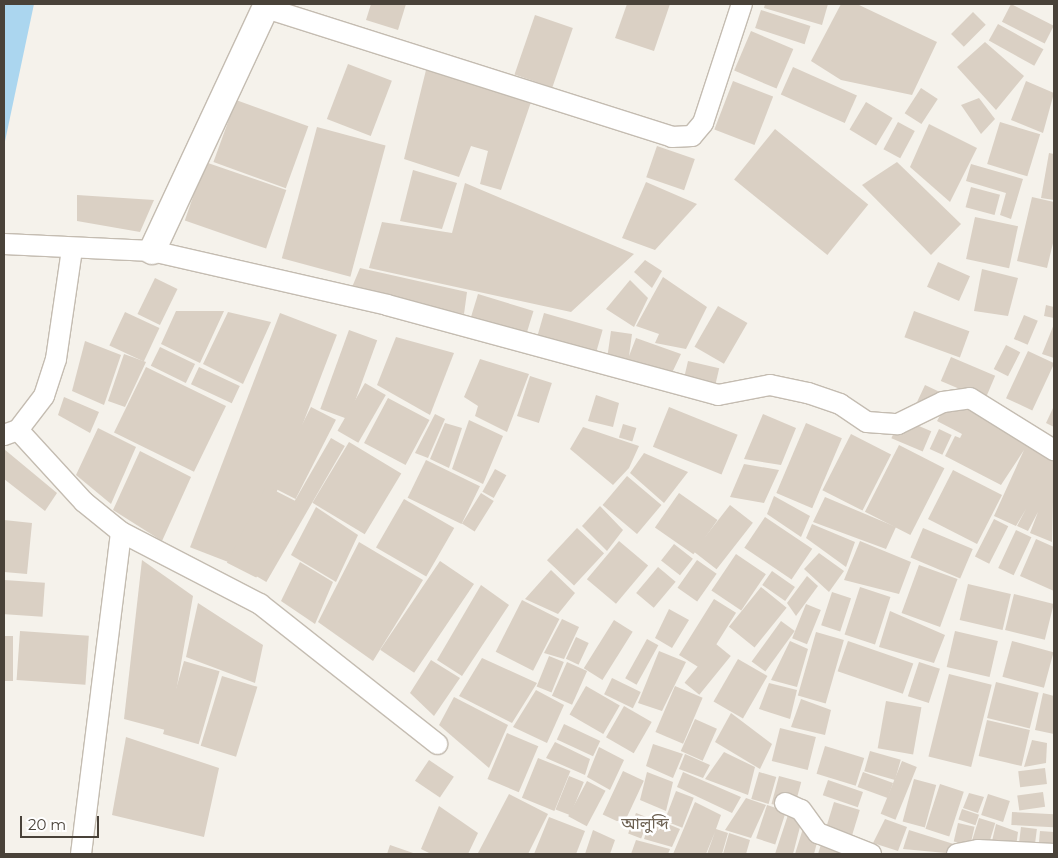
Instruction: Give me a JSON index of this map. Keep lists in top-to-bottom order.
{
  "districts": ["আলুব্দি"],
  "scale_bar": "20 m"
}
